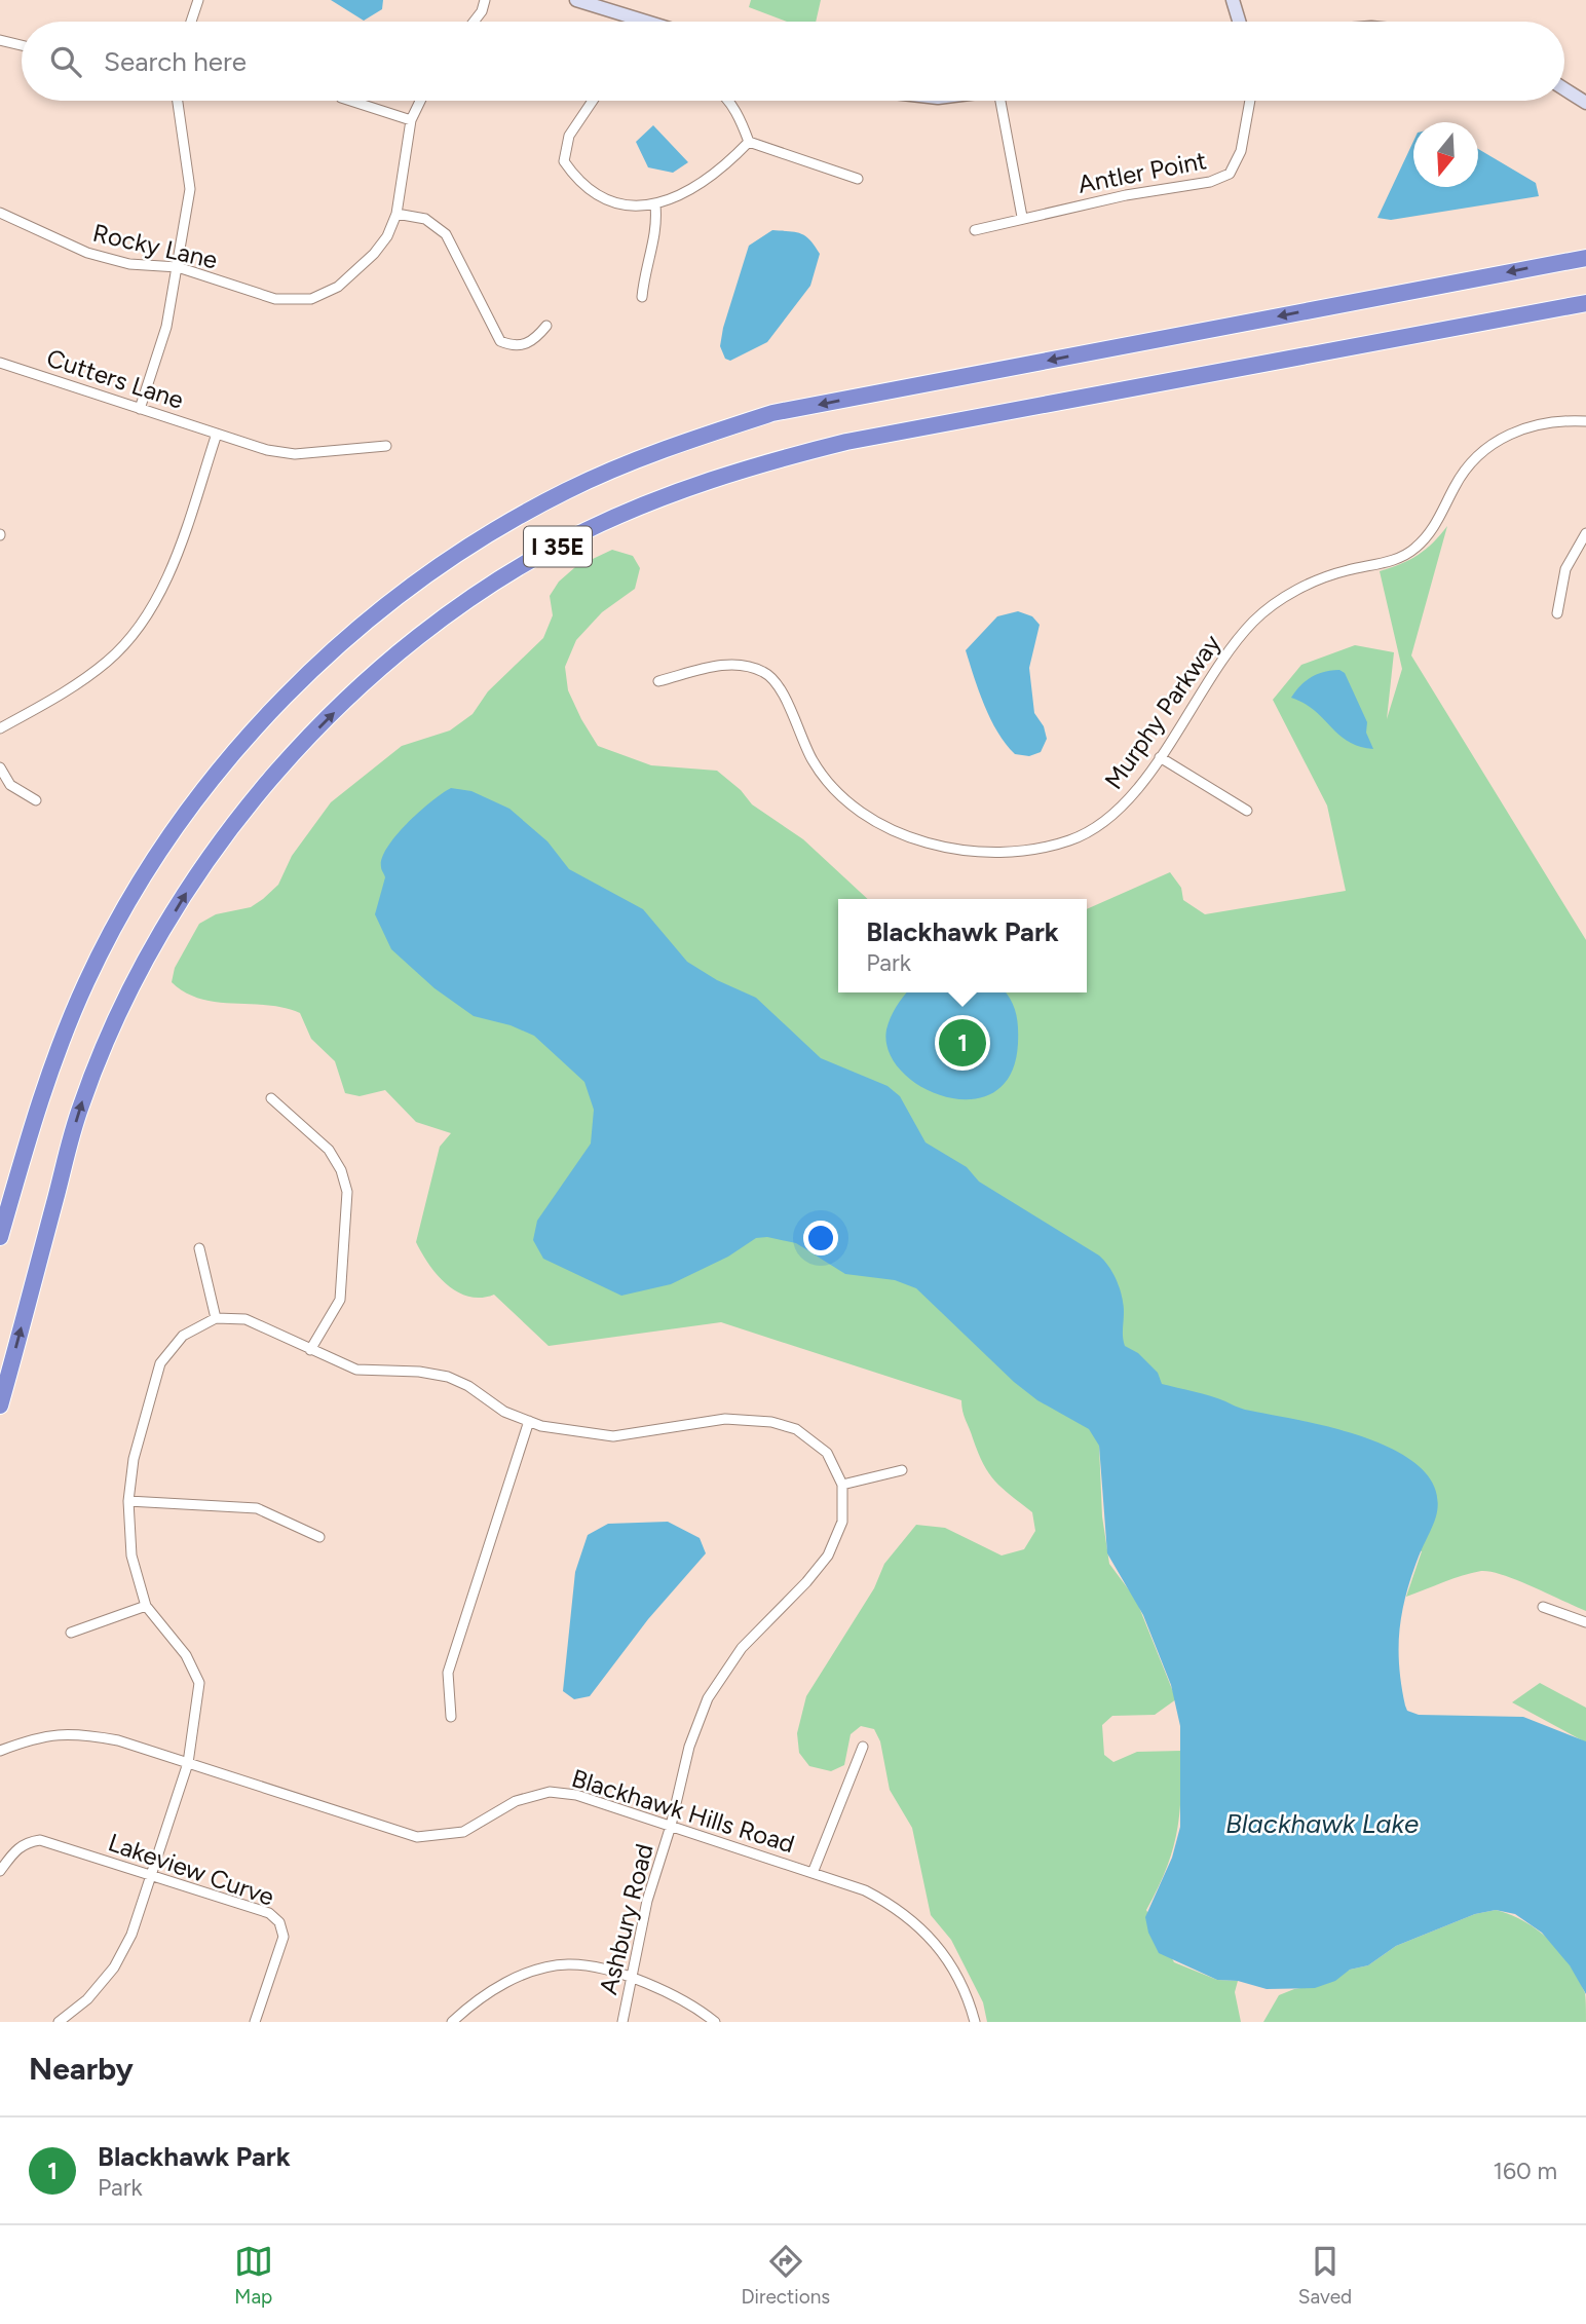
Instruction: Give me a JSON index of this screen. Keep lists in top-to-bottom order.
{
  "streets": {
    "highway": ["I 35E"],
    "street": [
      "Antler Point",
      "Rocky Lane",
      "Cutters Lane",
      "Murphy Parkway",
      "Blackhawk Hills Road",
      "Lakeview Curve",
      "Ashbury Road"
    ]
  },
  "crossings": [
    ["Blackhawk Hills Road", "Ashbury Road"]
  ],
  "water": ["Blackhawk Lake"],
  "north": "bottom",
  "page": {
    "search": "Search here",
    "popup": ["Blackhawk Park", "Park"],
    "pins": "1",
    "heading": "Nearby",
    "list": [
      {
        "mark": "1",
        "name": "Blackhawk Park",
        "note": "Park",
        "value": "160 m"
      }
    ],
    "nav": ["Map", "Directions", "Saved"]
  }
}
